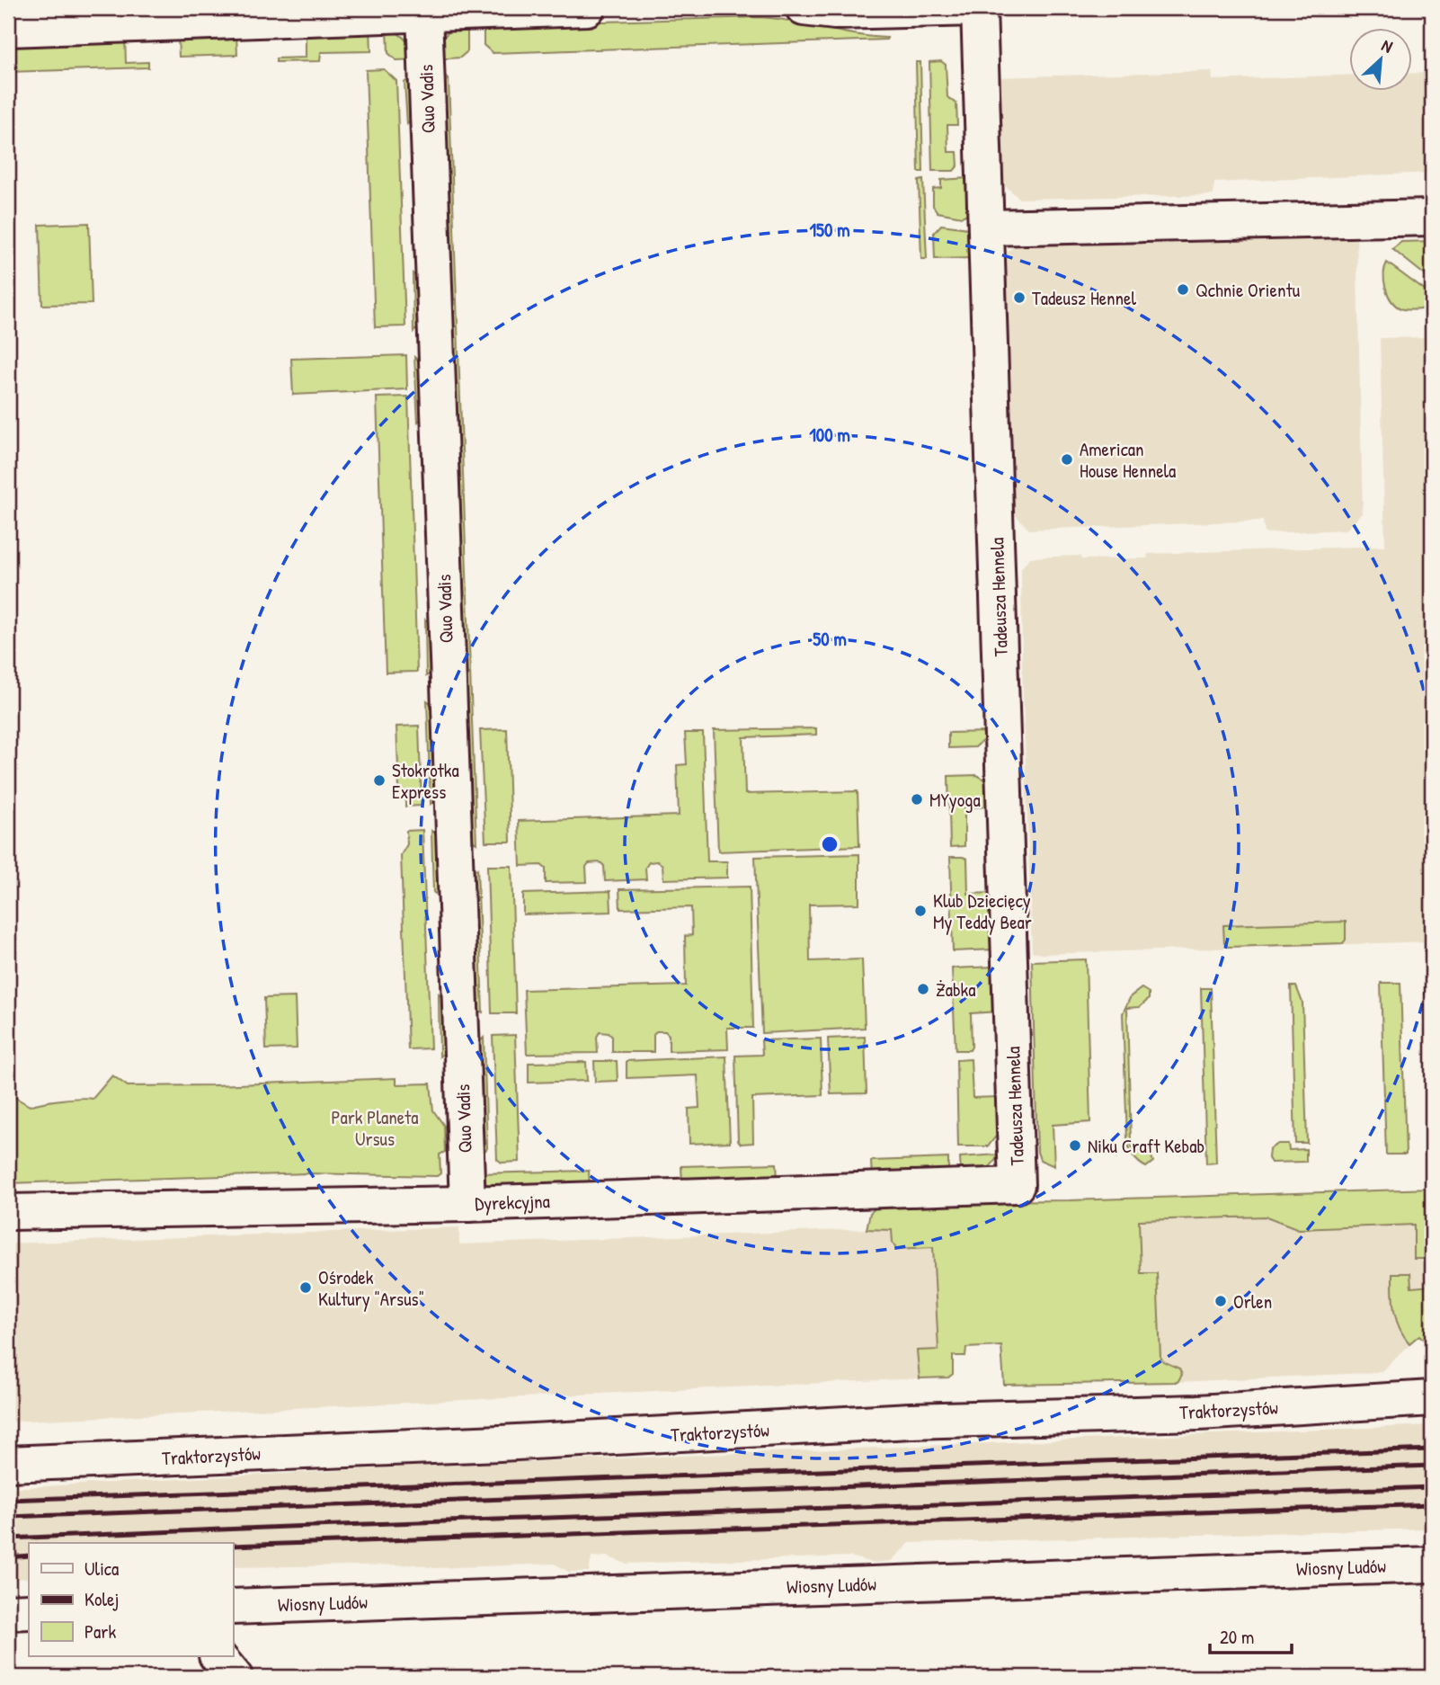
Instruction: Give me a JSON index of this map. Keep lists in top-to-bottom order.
{
  "streets": {
    "street": [
      "Quo Vadis",
      "Tadeusza Hennela",
      "Dyrekcyjna",
      "Traktorzystów",
      "Wiosny Ludów"
    ]
  },
  "crossings": [
    ["Quo Vadis", "Dyrekcyjna"],
    ["Tadeusza Hennela", "Dyrekcyjna"]
  ],
  "parks": ["Park Planeta Ursus"],
  "places": [
    "Qchnie Orientu",
    "Tadeusz Hennel",
    "American House Hennela",
    "Stokrotka Express",
    "MYyoga",
    "Klub Dziecięcy My Teddy Bear",
    "Żabka",
    "Niku Craft Kebab",
    "Ośrodek Kultury \"Arsus\"",
    "Orlen"
  ],
  "legend": ["Ulica", "Kolej", "Park"],
  "scale_bar": "20 m",
  "north": "top right",
  "rings": ["150 m", "100 m", "50 m"]
}
